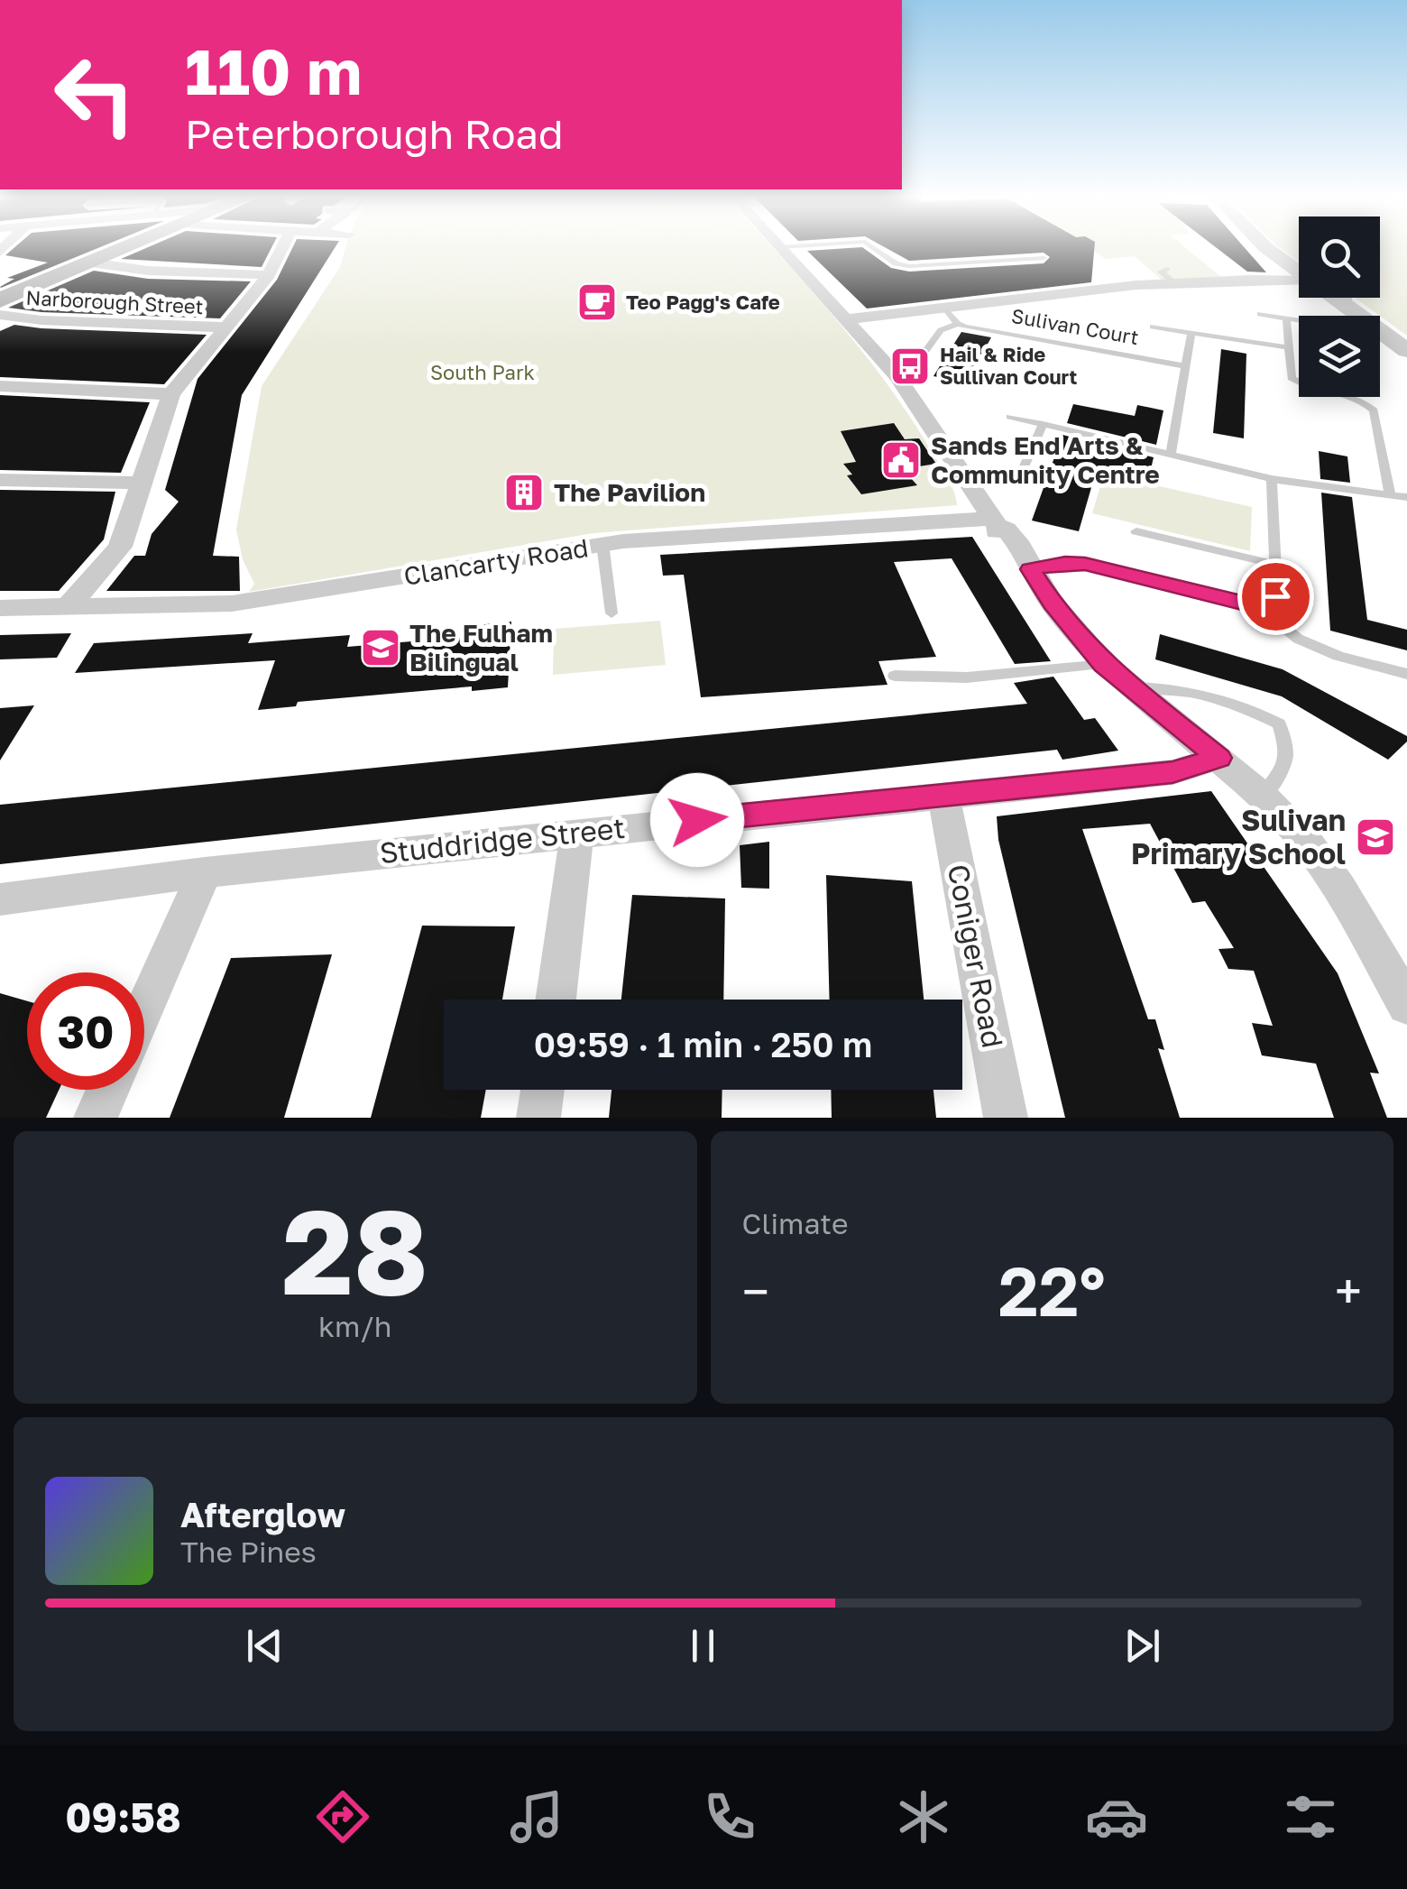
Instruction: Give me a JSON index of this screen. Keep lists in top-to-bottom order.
{
  "streets": {
    "street": [
      "Narborough Street",
      "Clancarty Road",
      "Studdridge Street",
      "Coniger Road"
    ],
    "lane": ["Sulivan Court"]
  },
  "crossings": [
    ["Studdridge Street", "Coniger Road"]
  ],
  "parks": ["South Park"],
  "places": {
    "cafe": ["Teo Pagg's Cafe"],
    "bus stop": ["Hail & Ride Sullivan Court"],
    "public building": ["Sands End Arts & Community Centre"],
    "building": ["The Pavilion"],
    "school or university": ["The Fulham Bilingual", "Sulivan Primary School"]
  },
  "page": {
    "turn": ["110 m", "Peterborough Road"],
    "limit": "30",
    "trip": "09:59 · 1 min · 250 m",
    "tile": [
      ["28", "km/h"],
      "Climate"
    ],
    "heat": ["−", "22°", "+"],
    "song": ["Afterglow", "The Pines"],
    "tabs": "09:58"
  }
}
